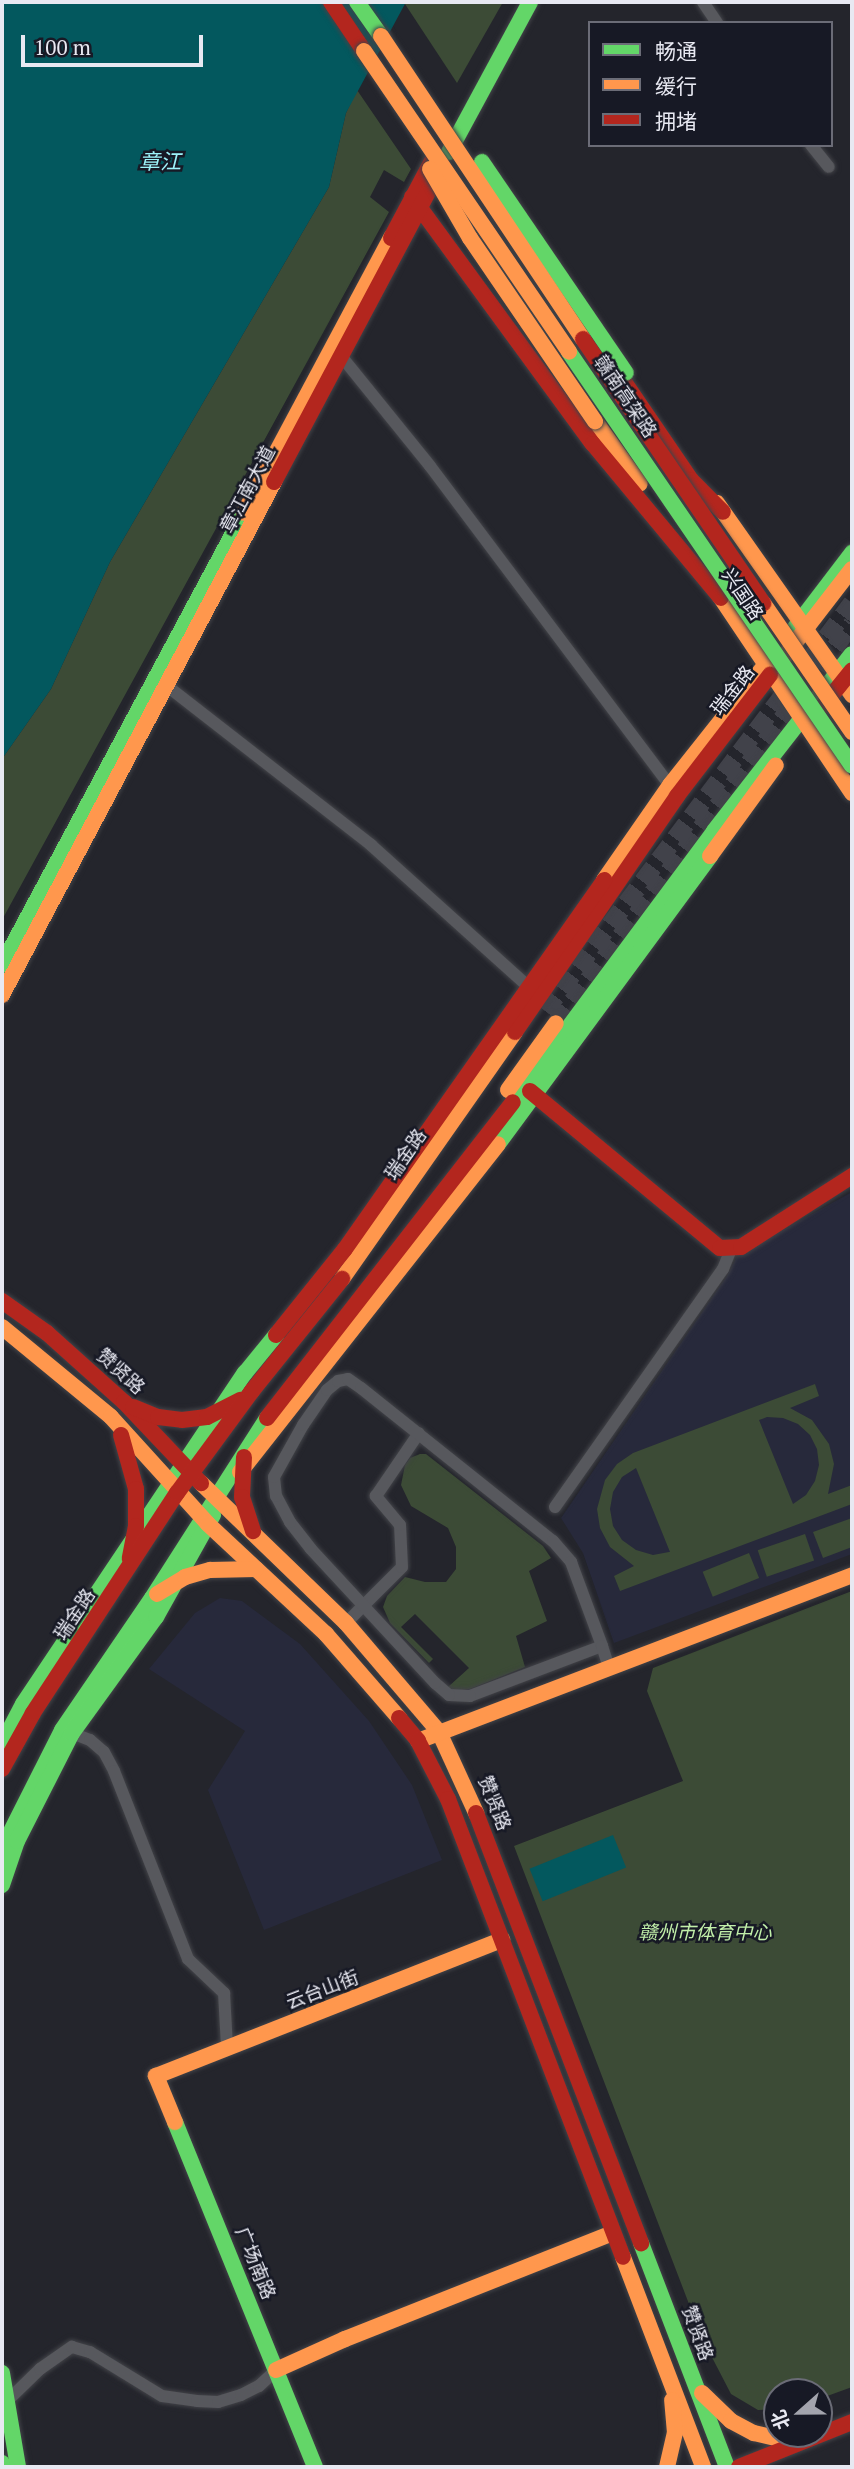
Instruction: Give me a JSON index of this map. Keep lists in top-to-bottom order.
{
  "streets": {
    "main road": [
      "赣南高架路",
      "章江南大道",
      "兴国路",
      "瑞金路",
      "赞贤路",
      "云台山街",
      "广场南路"
    ]
  },
  "crossings": [
    ["赣南高架路", "兴国路"],
    ["兴国路", "瑞金路"],
    ["瑞金路", "赞贤路"],
    ["云台山街", "广场南路"]
  ],
  "water": ["章江"],
  "parks": ["赣州市体育中心"],
  "legend": ["畅通", "缓行", "拥堵"],
  "scale_bar": "100 m",
  "north": "left"
}
